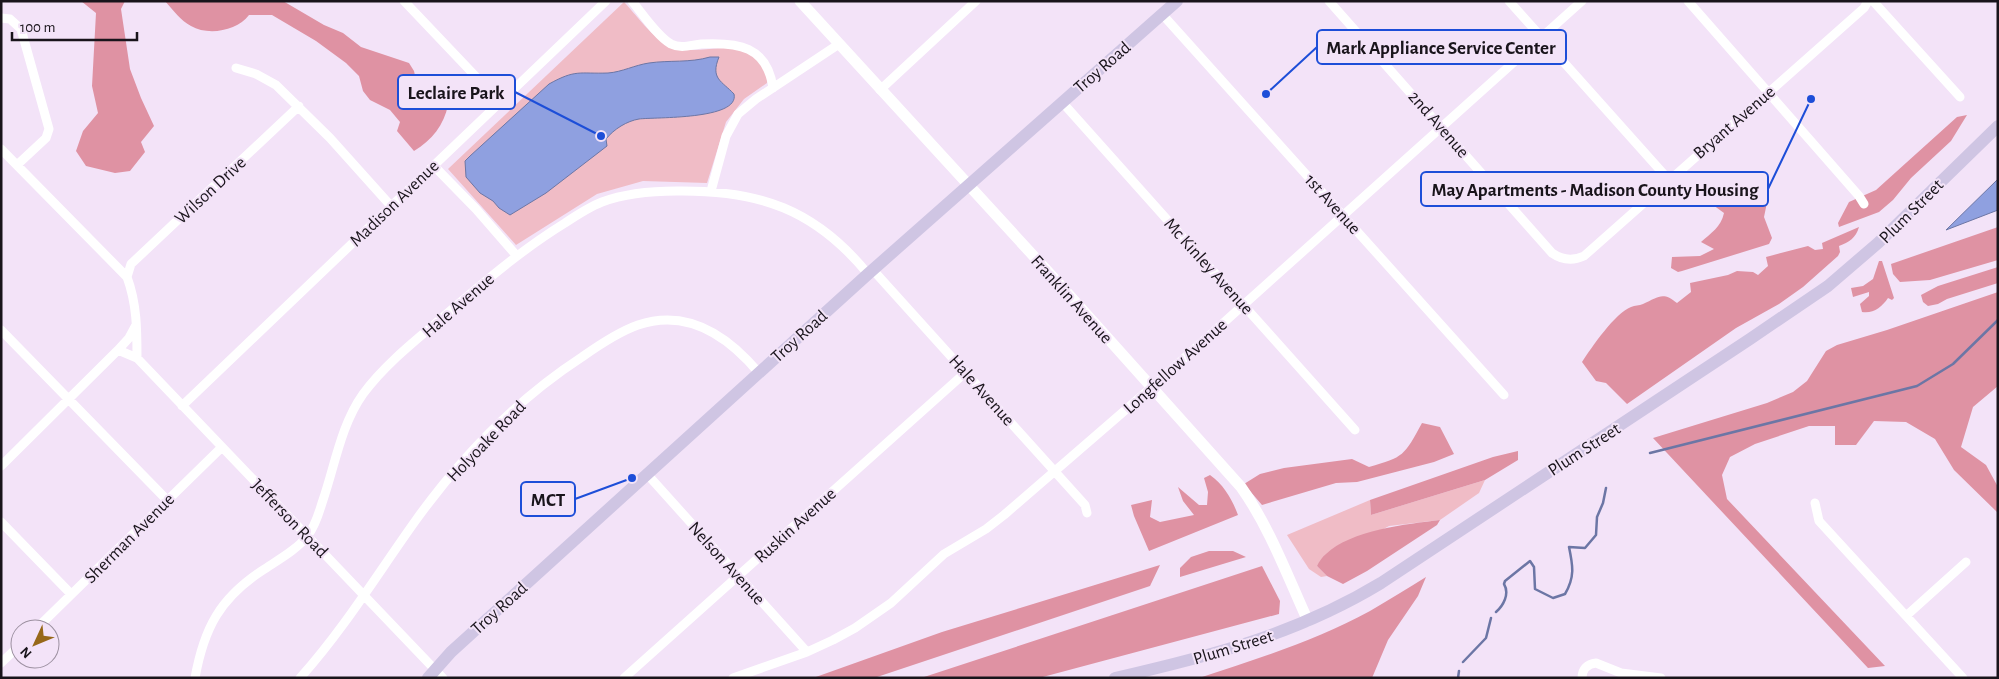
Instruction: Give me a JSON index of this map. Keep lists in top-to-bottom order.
{
  "streets": {
    "main road": ["Troy Road", "Plum Street"],
    "street": [
      "Bryant Avenue",
      "2nd Avenue",
      "Wilson Drive",
      "Madison Avenue",
      "1st Avenue",
      "Mc Kinley Avenue",
      "Franklin Avenue",
      "Hale Avenue",
      "Longfellow Avenue",
      "Holyoake Road",
      "Jefferson Road",
      "Ruskin Avenue",
      "Sherman Avenue",
      "Nelson Avenue"
    ]
  },
  "crossings": [
    ["Troy Road", "1st Avenue"],
    ["Troy Road", "Mc Kinley Avenue"],
    ["Troy Road", "Franklin Avenue"],
    ["Troy Road", "Hale Avenue"],
    ["Troy Road", "Holyoake Road"],
    ["Troy Road", "Jefferson Road"],
    ["Troy Road", "Nelson Avenue"],
    ["Bryant Avenue", "2nd Avenue"],
    ["2nd Avenue", "Longfellow Avenue"],
    ["Madison Avenue", "Jefferson Road"],
    ["1st Avenue", "Longfellow Avenue"],
    ["Plum Street", "Franklin Avenue"],
    ["Mc Kinley Avenue", "Longfellow Avenue"],
    ["Franklin Avenue", "Longfellow Avenue"],
    ["Hale Avenue", "Longfellow Avenue"],
    ["Hale Avenue", "Jefferson Road"],
    ["Hale Avenue", "Ruskin Avenue"],
    ["Longfellow Avenue", "Nelson Avenue"],
    ["Holyoake Road", "Jefferson Road"],
    ["Jefferson Road", "Sherman Avenue"],
    ["Ruskin Avenue", "Nelson Avenue"]
  ],
  "places": [
    "Mark Appliance Service Center",
    "May Apartments - Madison County Housing",
    "Leclaire Park",
    "MCT"
  ],
  "scale_bar": "100 m",
  "north": "bottom left"
}
